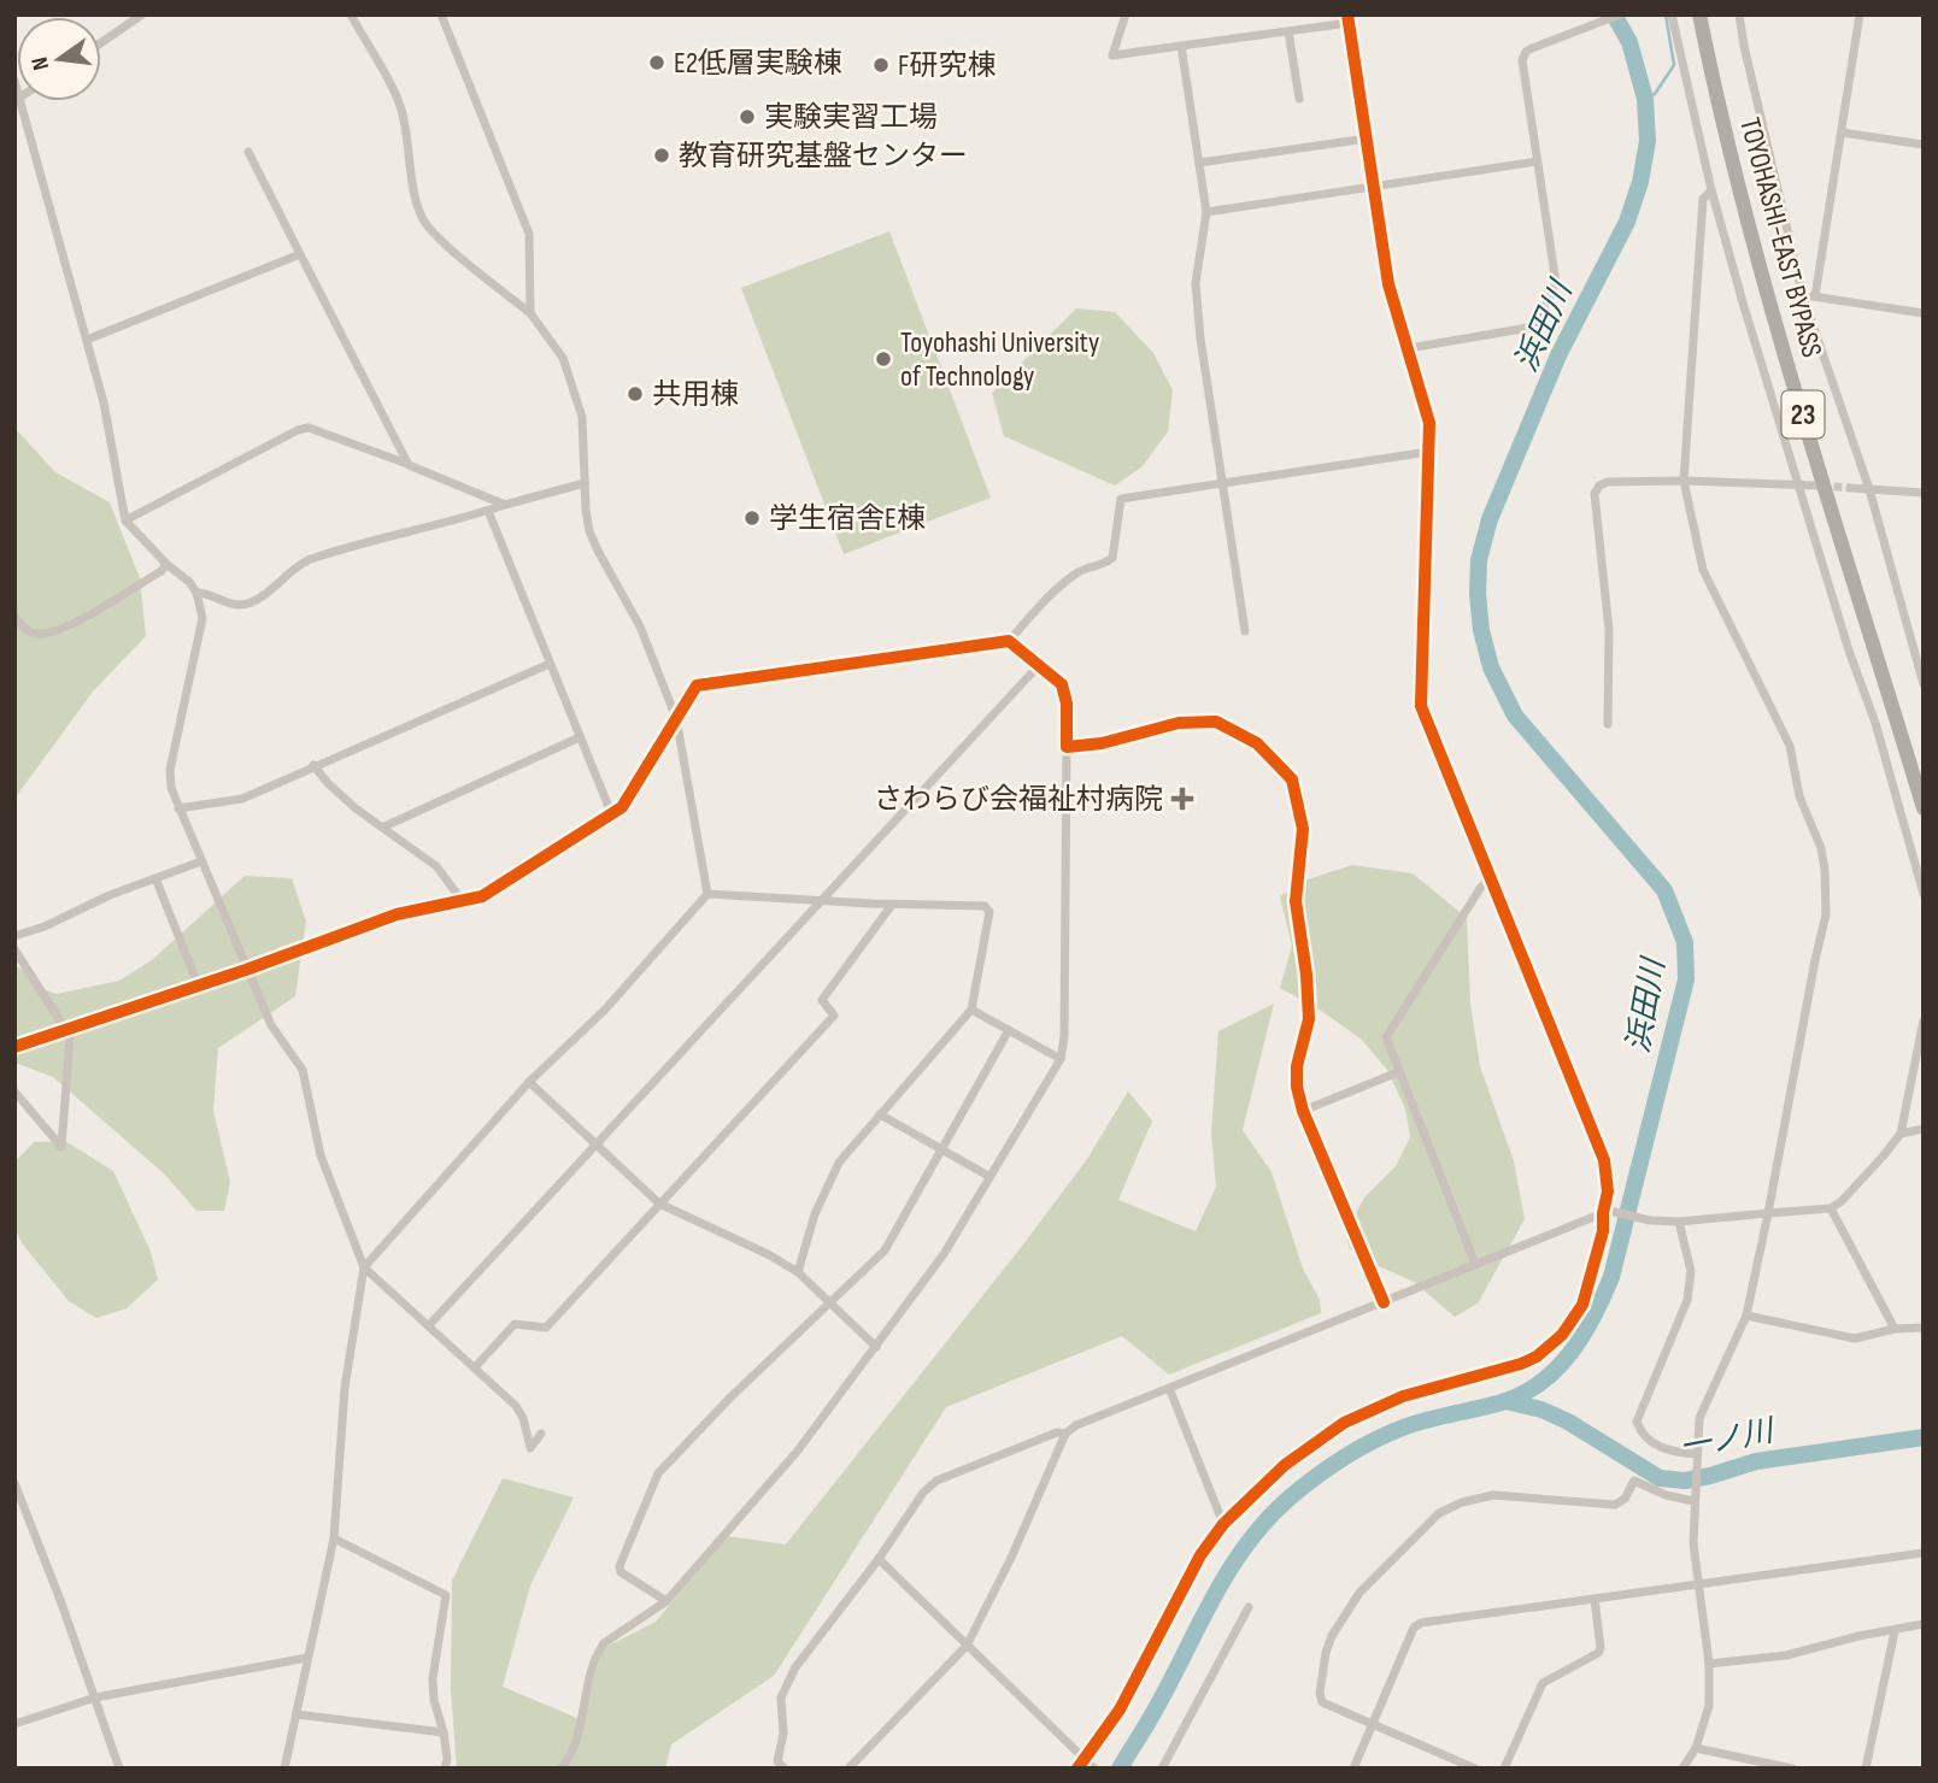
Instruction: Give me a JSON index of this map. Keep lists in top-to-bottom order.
{
  "streets": {
    "highway": ["TOYOHASHI-EAST BYPASS", "23"]
  },
  "water": ["浜田川", "一ノ川"],
  "places": {
    "other": [
      "E2低層実験棟",
      "F研究棟",
      "実験実習工場",
      "教育研究基盤センター",
      "Toyohashi University of Technology",
      "共用棟",
      "学生宿舎E棟"
    ],
    "health": ["さわらび会福祉村病院"]
  },
  "north": "left"
}
